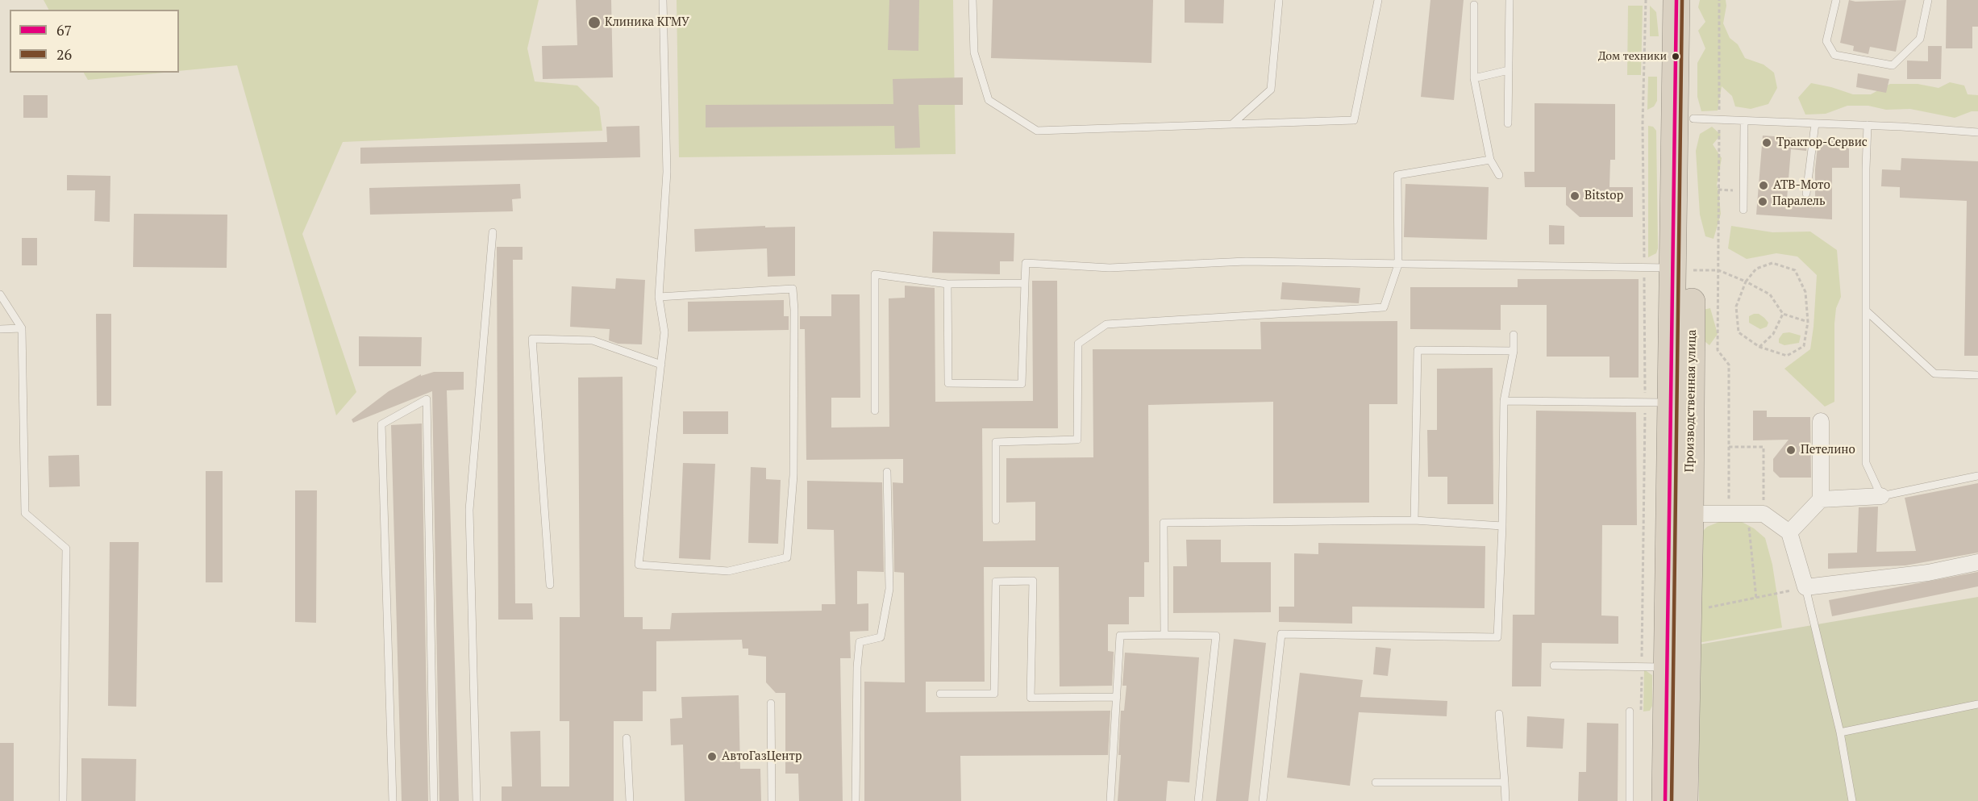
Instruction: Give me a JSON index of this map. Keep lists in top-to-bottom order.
{
  "streets": {
    "highway": ["Производственная улица"]
  },
  "places": [
    "Клиника КГМУ",
    "Дом техники",
    "Трактор-Сервис",
    "АТВ-Мото",
    "Bitstop",
    "Паралель",
    "Петелино",
    "АвтоГазЦентр"
  ],
  "lines": ["transit line 67", "transit line 26"],
  "legend": ["67", "26"]
}
